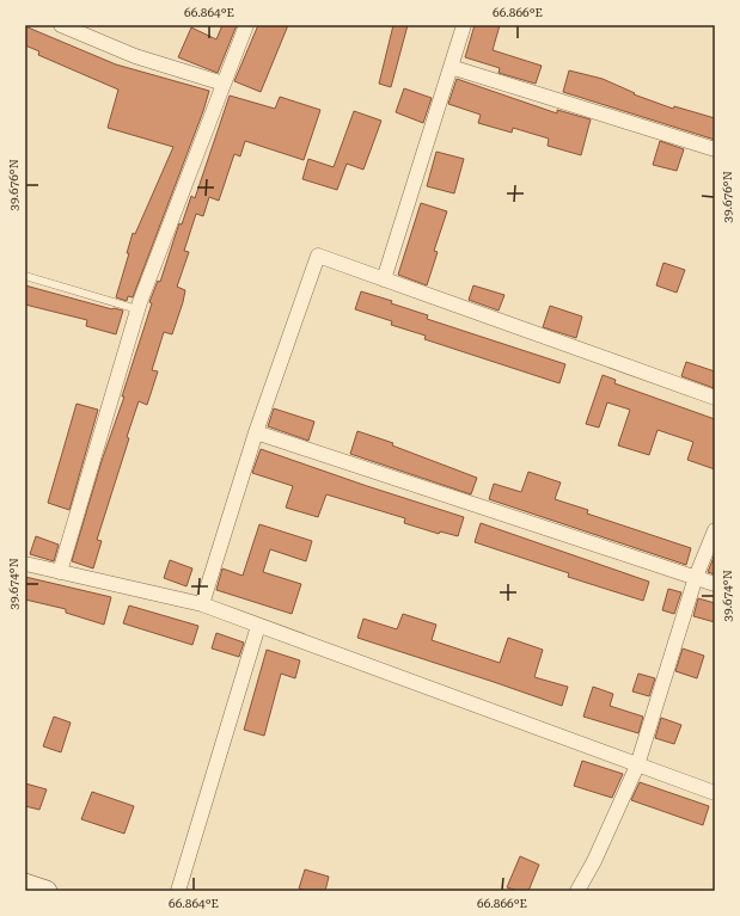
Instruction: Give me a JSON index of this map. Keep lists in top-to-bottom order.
{
  "coordinates": [
    "66.864°E",
    "66.866°E",
    "39.676°N",
    "39.674°N"
  ]
}
